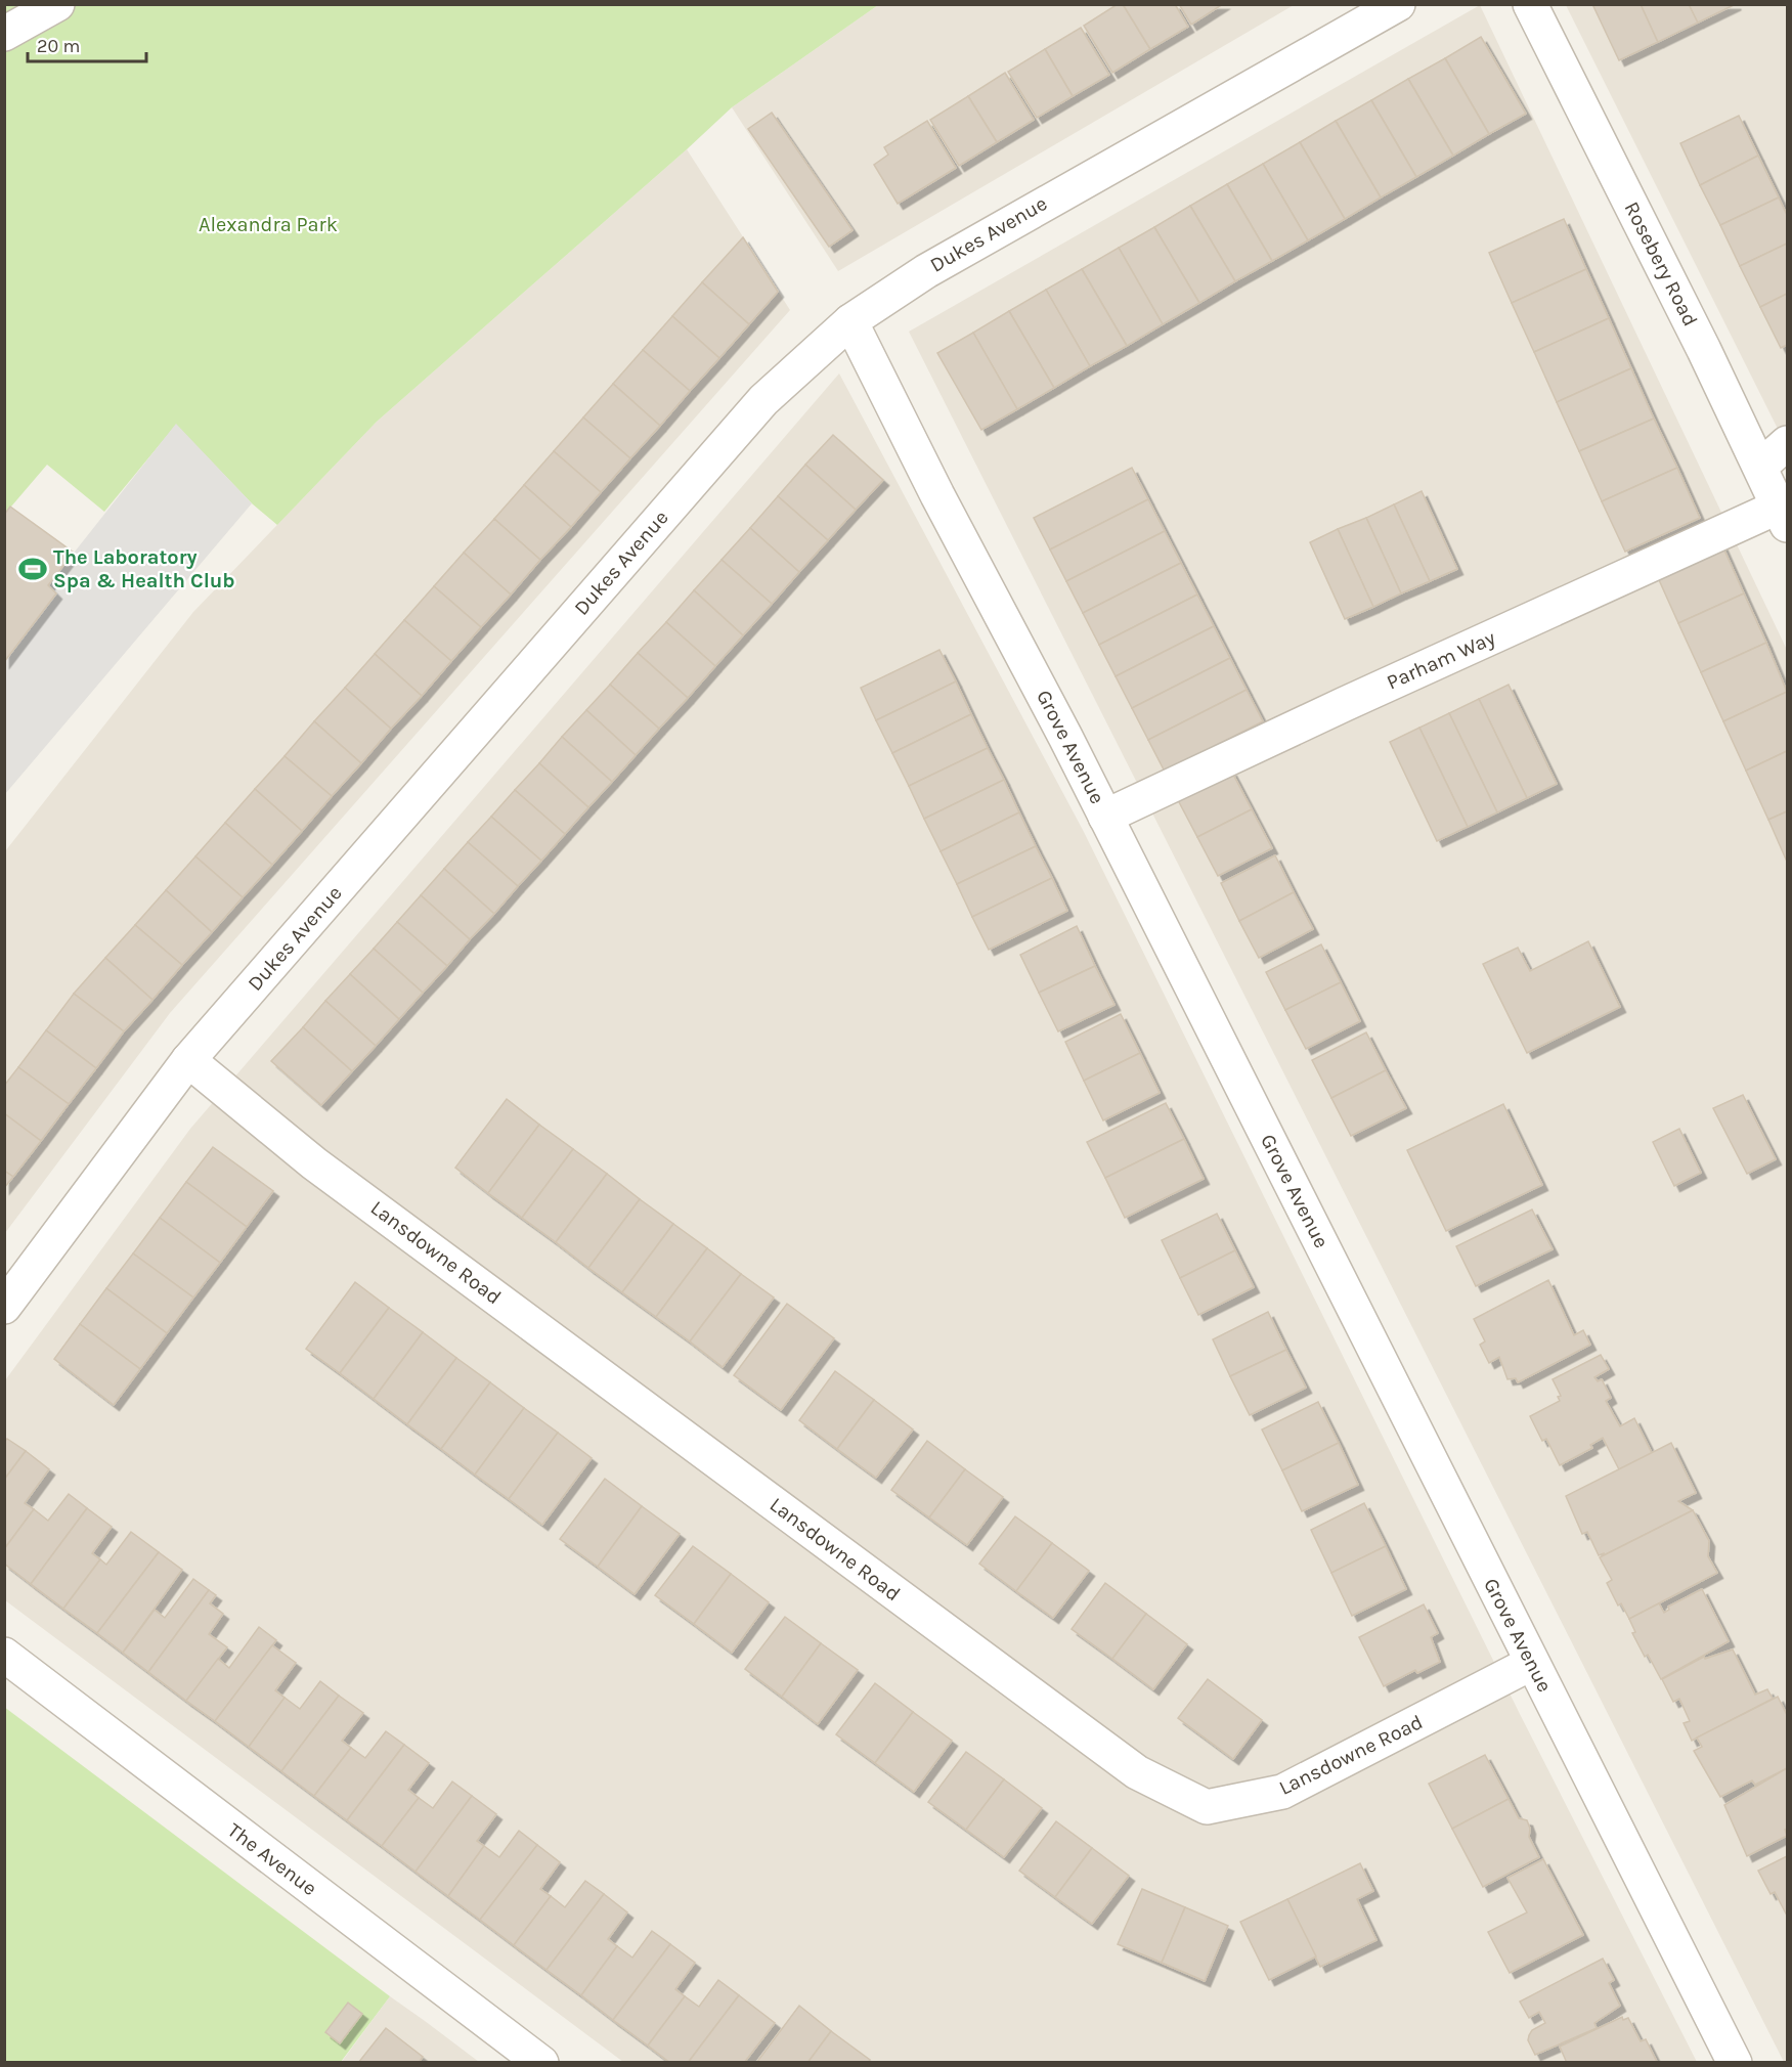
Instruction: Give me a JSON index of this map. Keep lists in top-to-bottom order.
{
  "streets": {
    "street": [
      "Dukes Avenue",
      "Rosebery Road",
      "Parham Way",
      "Grove Avenue",
      "Lansdowne Road",
      "The Avenue"
    ]
  },
  "crossings": [
    ["Dukes Avenue", "Grove Avenue"],
    ["Dukes Avenue", "Lansdowne Road"],
    ["Rosebery Road", "Parham Way"],
    ["Parham Way", "Grove Avenue"],
    ["Grove Avenue", "Lansdowne Road"]
  ],
  "parks": ["Alexandra Park"],
  "places": {
    "sports": ["The Laboratory Spa & Health Club"]
  },
  "scale_bar": "20 m"
}
